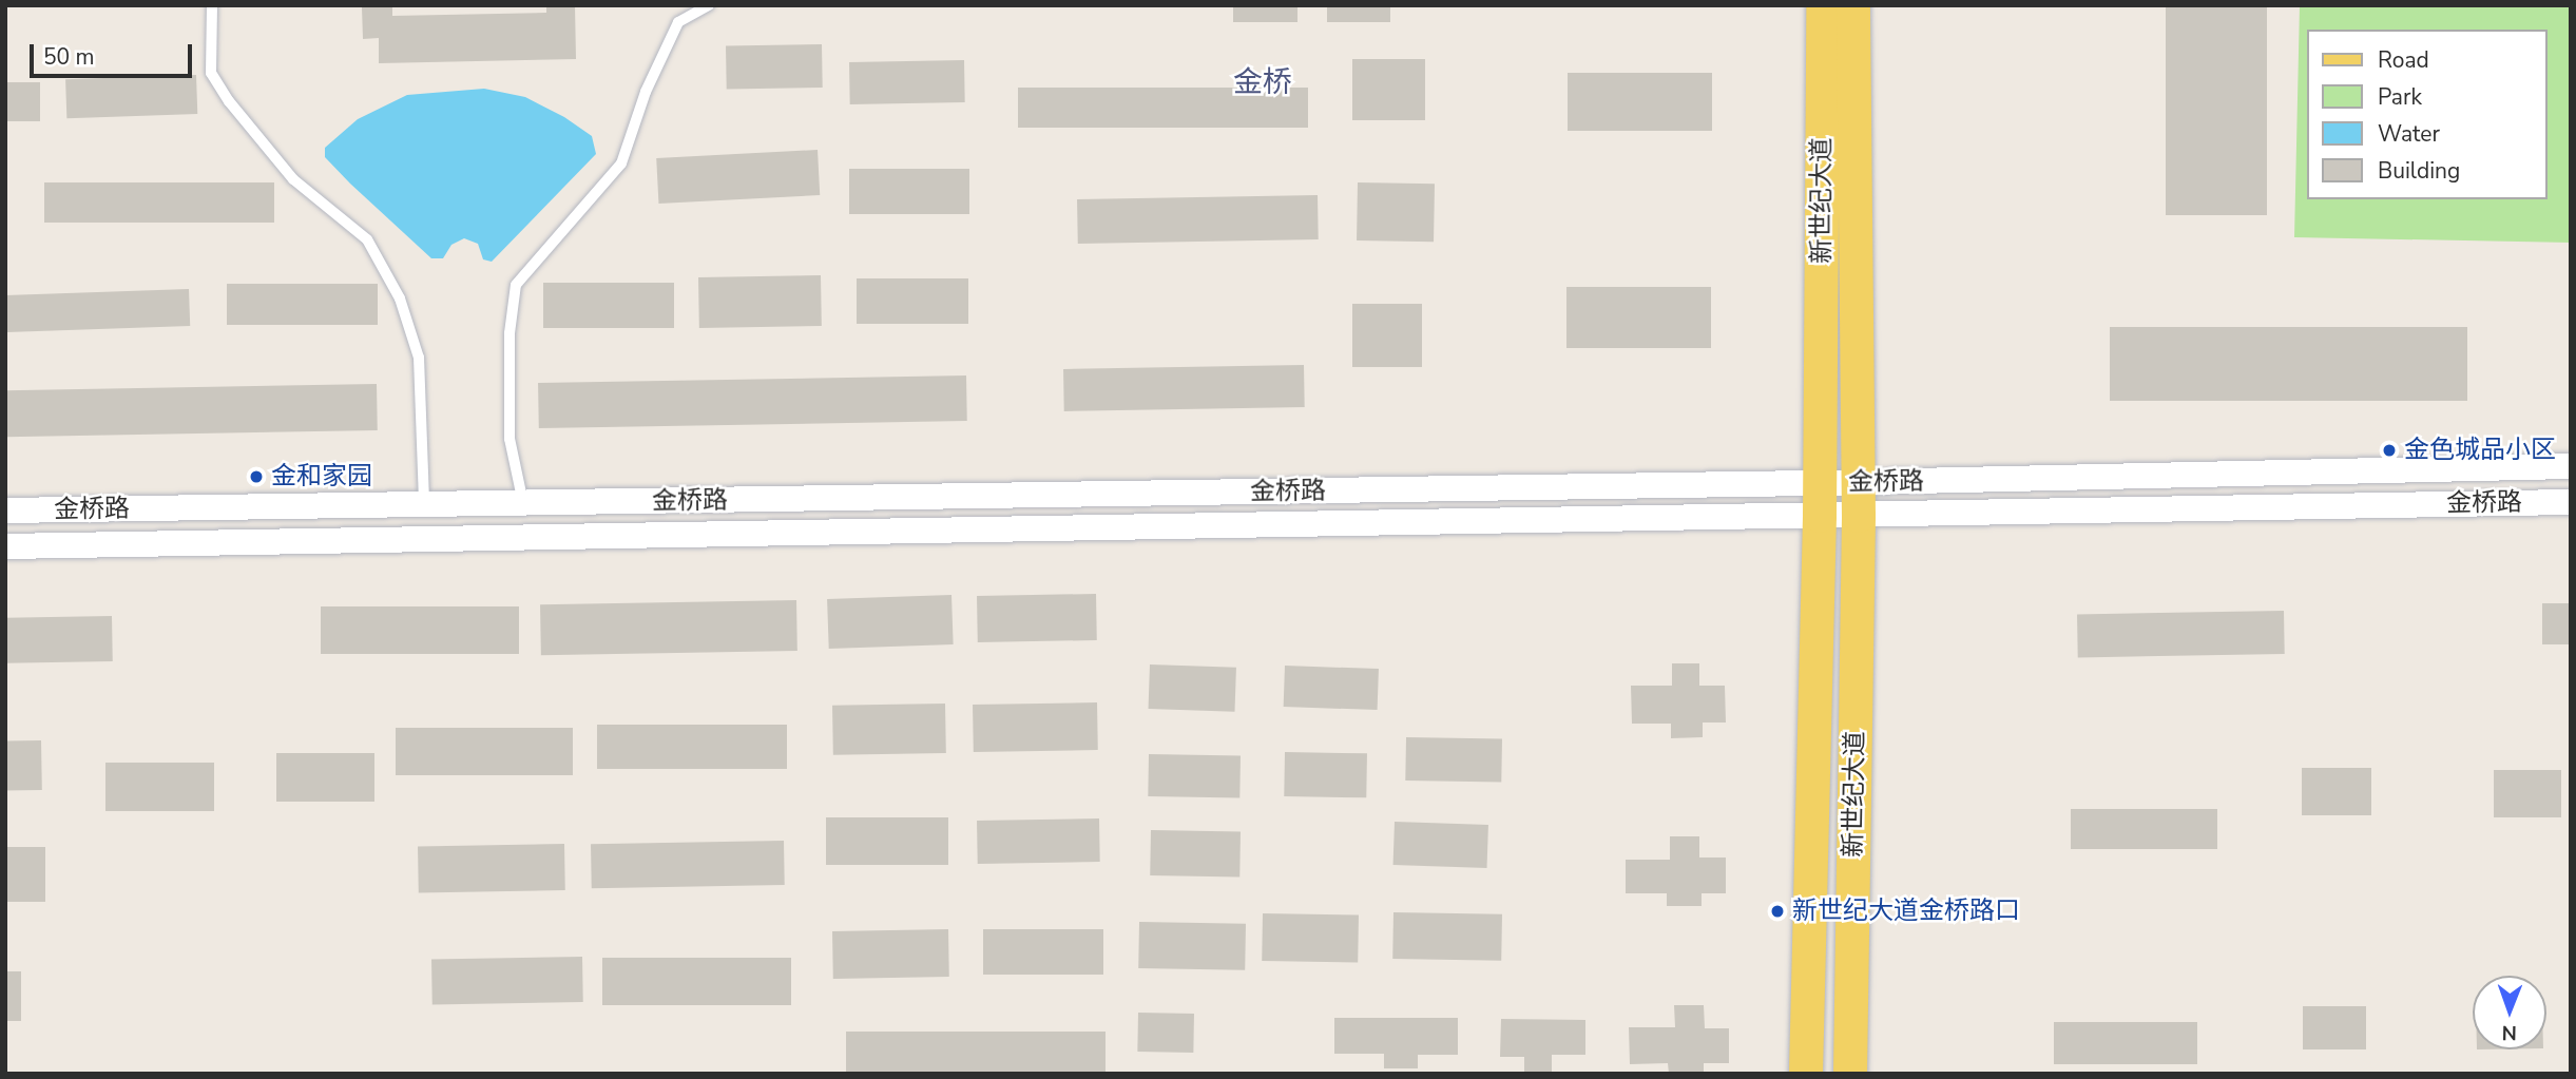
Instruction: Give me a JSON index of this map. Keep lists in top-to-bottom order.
{
  "streets": {
    "main road": ["新世纪大道"],
    "street": ["金桥路"]
  },
  "crossings": [
    ["新世纪大道", "金桥路"]
  ],
  "districts": ["金桥"],
  "places": ["金色城品小区", "金和家园", "新世纪大道金桥路口"],
  "legend": [
    "Road",
    "Park",
    "Water",
    "Building"
  ],
  "scale_bar": "50 m",
  "north": "bottom"
}
